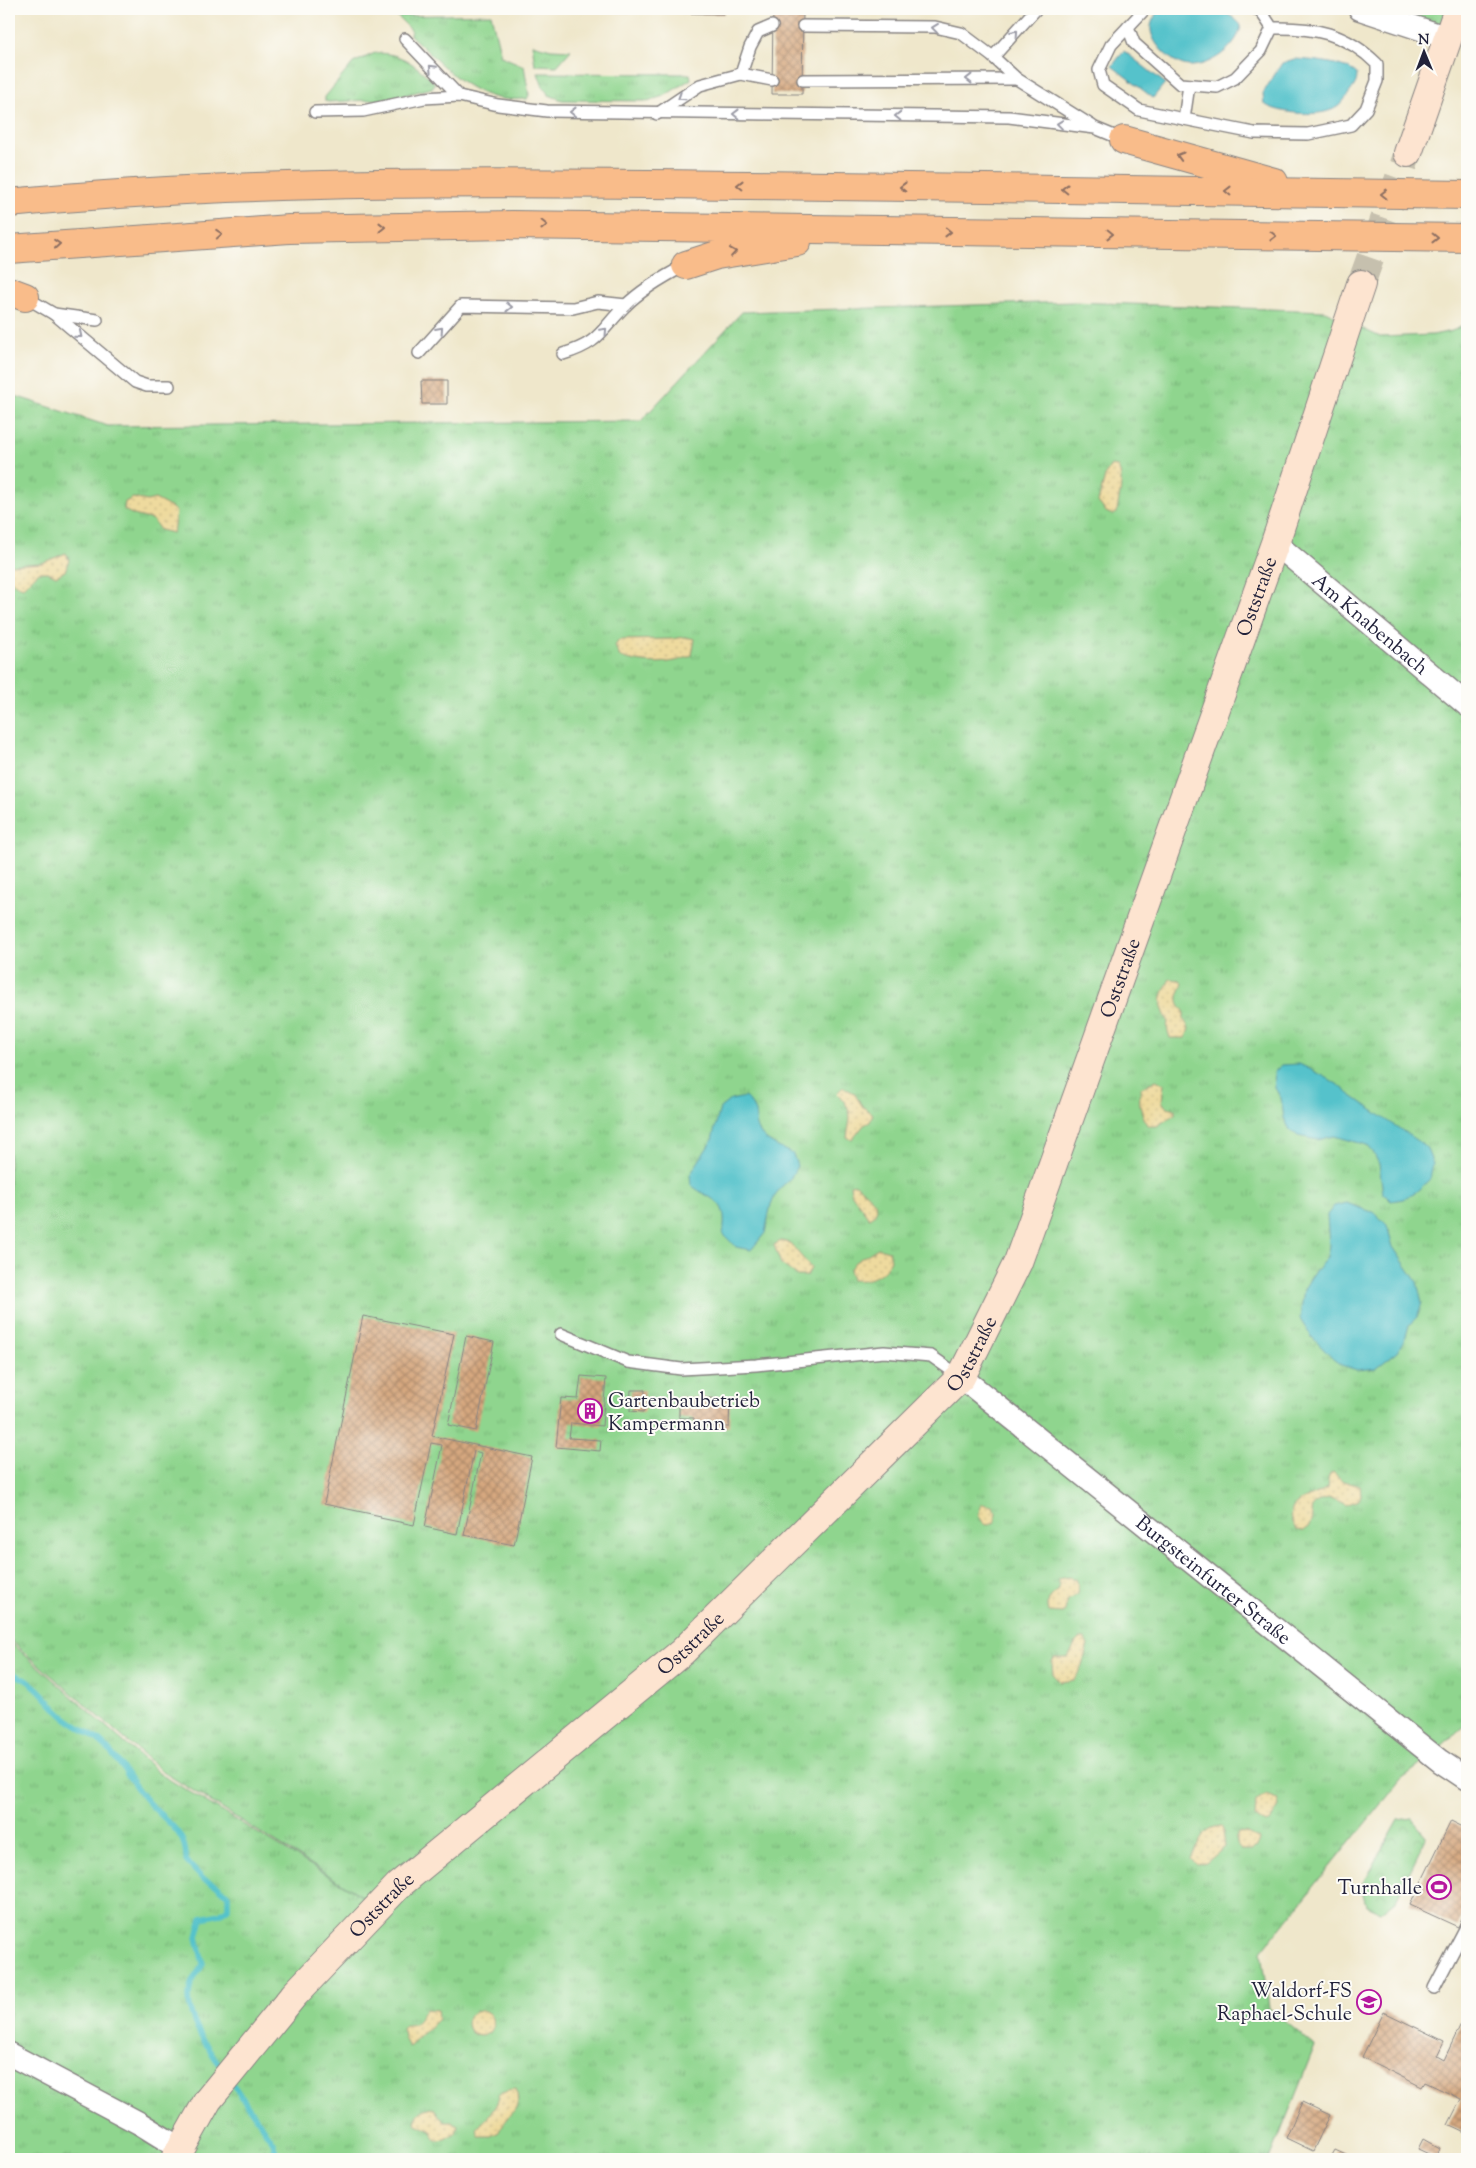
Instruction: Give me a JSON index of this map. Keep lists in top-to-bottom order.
{
  "streets": {
    "street": ["Oststraße", "Am Knabenbach", "Burgsteinfurter Straße"]
  },
  "crossings": [
    ["Oststraße", "Am Knabenbach"],
    ["Oststraße", "Burgsteinfurter Straße"]
  ],
  "places": {
    "building": ["Gartenbaubetrieb Kampermann"],
    "sports": ["Turnhalle"],
    "school or university": ["Waldorf-FS Raphael-Schule"]
  },
  "north": "top"
}
